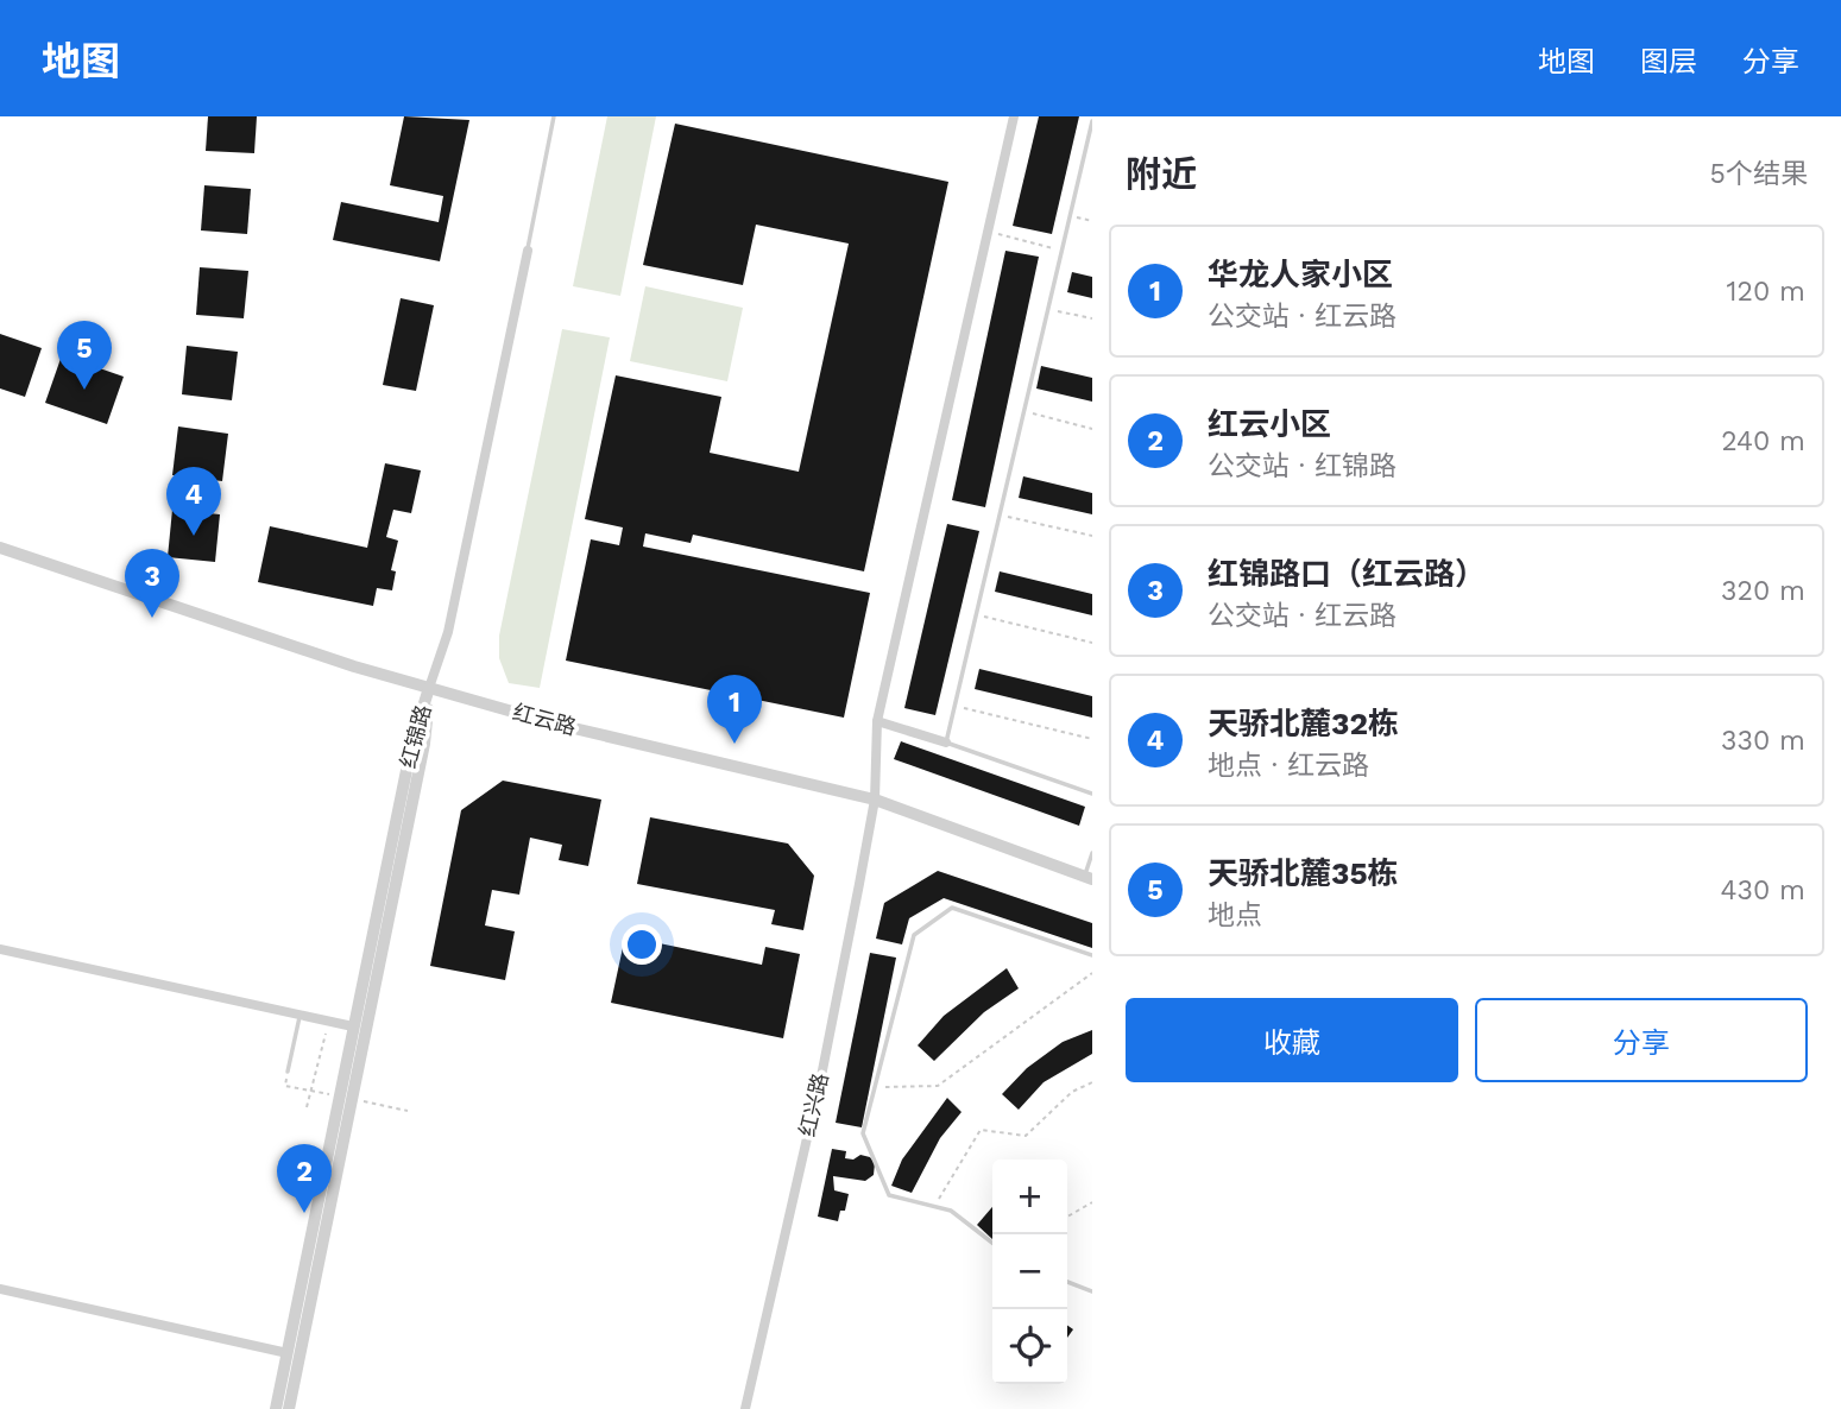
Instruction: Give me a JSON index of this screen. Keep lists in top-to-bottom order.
{
  "streets": {
    "street": ["红云路", "红锦路", "红兴路"]
  },
  "crossings": [
    ["红云路", "红锦路"],
    ["红云路", "红兴路"]
  ],
  "page": {
    "header": "地图",
    "nav": ["地图", "图层", "分享"],
    "heading": ["附近", "5个结果"],
    "list": [
      {
        "mark": "1",
        "name": "华龙人家小区",
        "note": "公交站 · 红云路",
        "value": "120 m"
      },
      {
        "mark": "2",
        "name": "红云小区",
        "note": "公交站 · 红锦路",
        "value": "240 m"
      },
      {
        "mark": "3",
        "name": "红锦路口（红云路）",
        "note": "公交站 · 红云路",
        "value": "320 m"
      },
      {
        "mark": "4",
        "name": "天骄北麓32栋",
        "note": "地点 · 红云路",
        "value": "330 m"
      },
      {
        "mark": "5",
        "name": "天骄北麓35栋",
        "note": "地点",
        "value": "430 m"
      }
    ],
    "pins": [
      "5",
      "4",
      "3",
      "1",
      "2"
    ],
    "buttons": ["收藏", "分享"],
    "map_buttons": ["+", "−"]
  }
}
